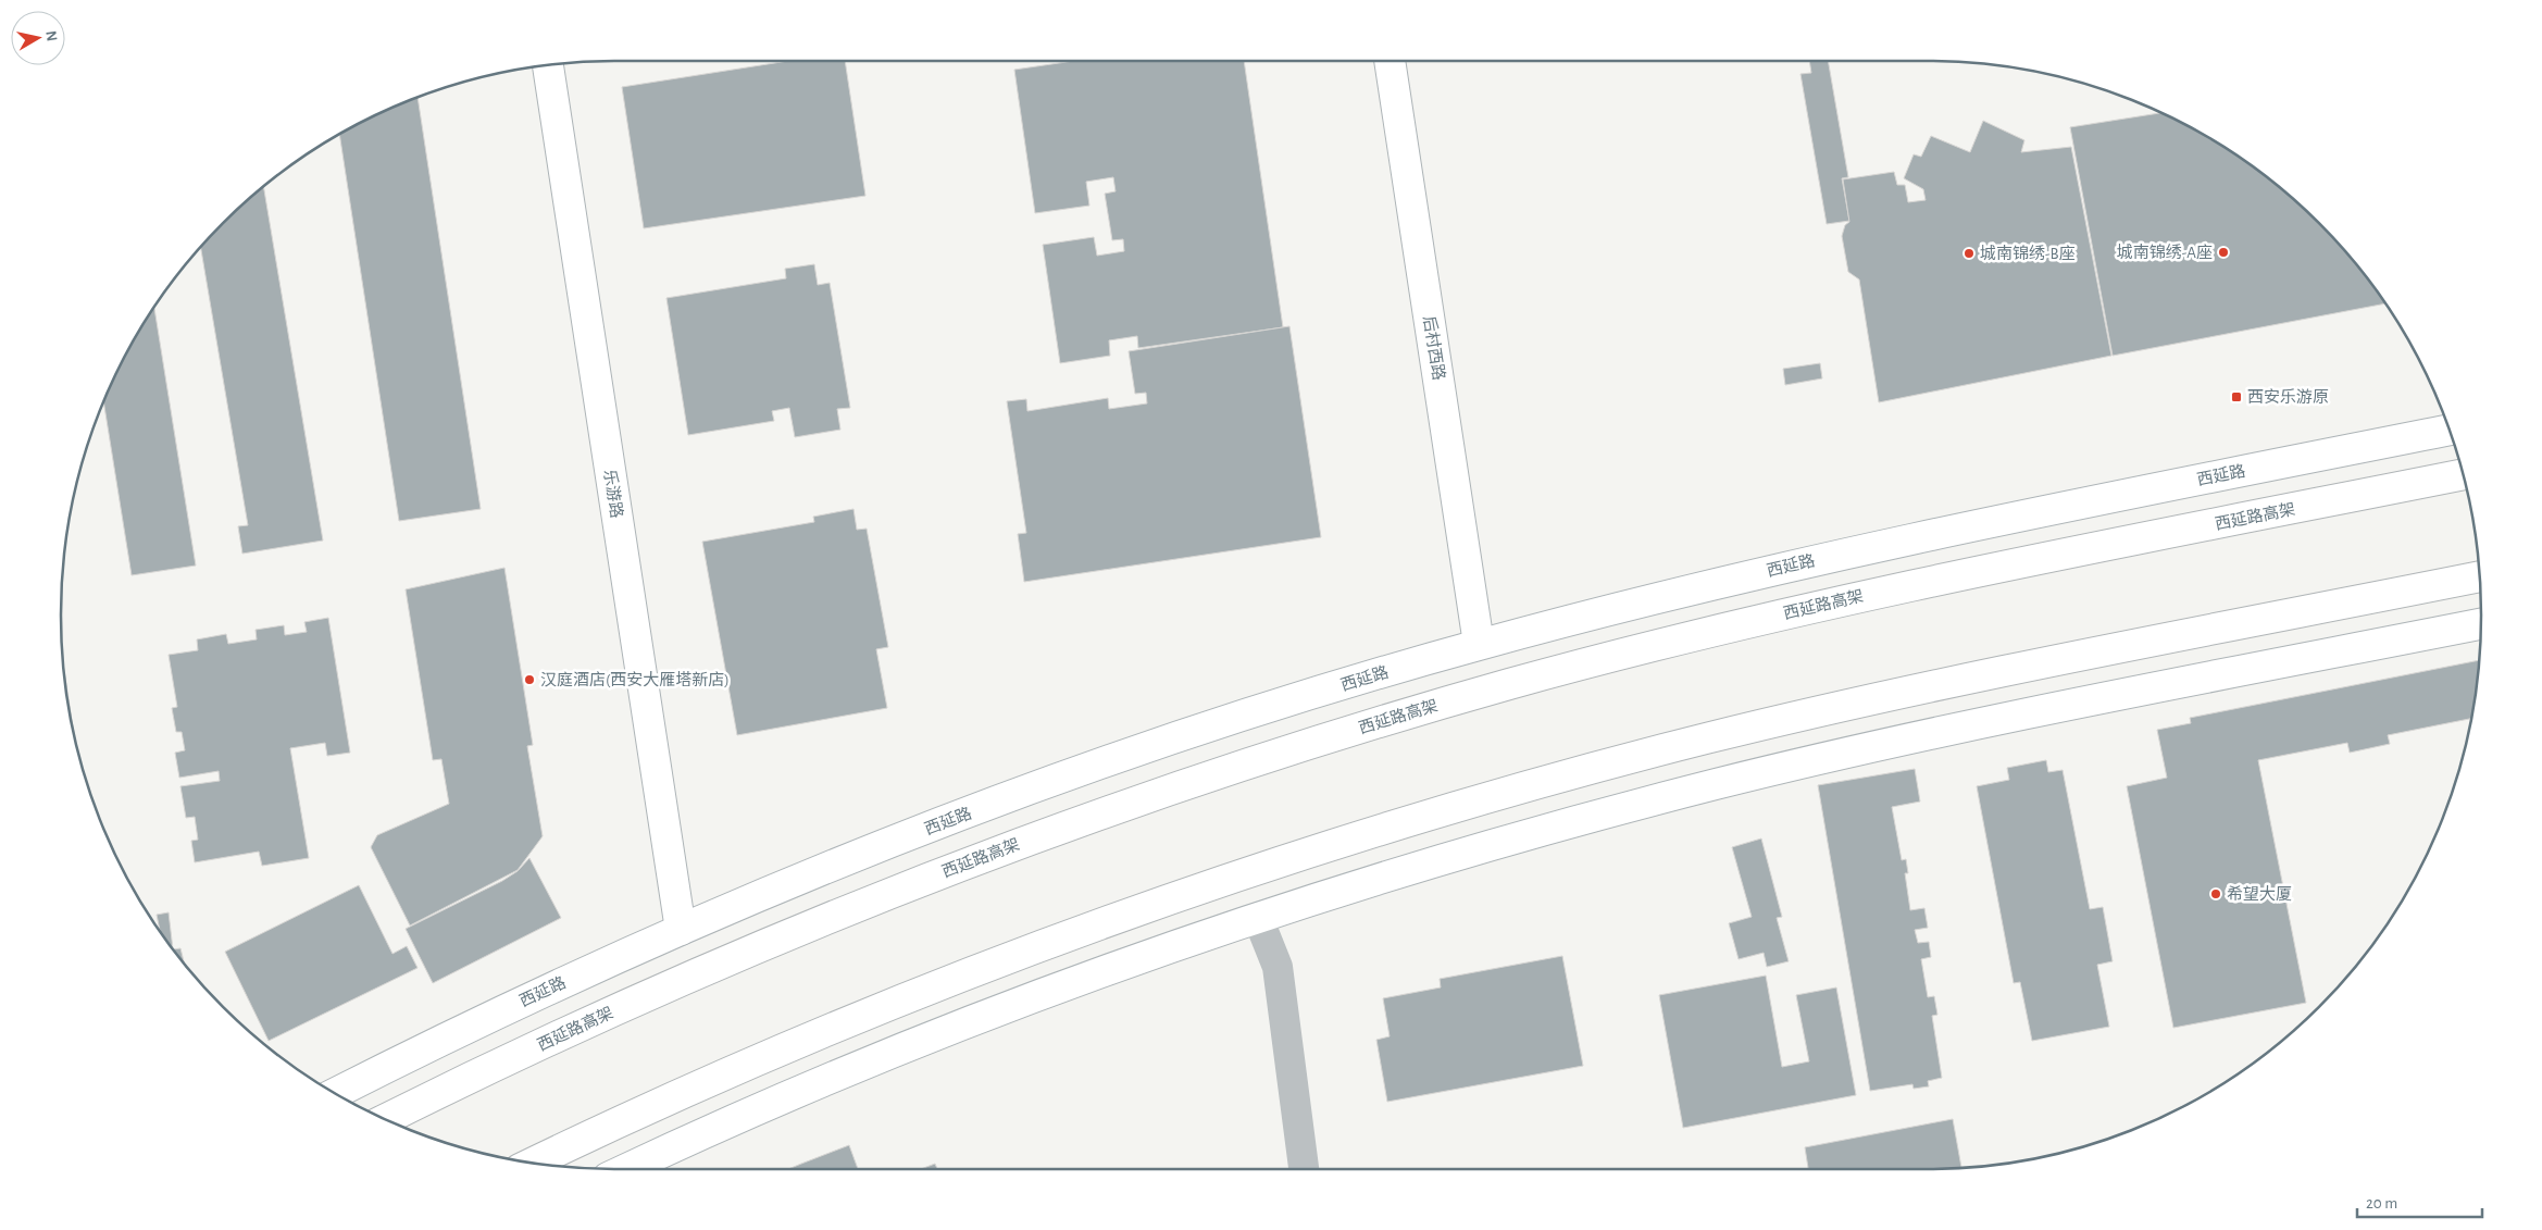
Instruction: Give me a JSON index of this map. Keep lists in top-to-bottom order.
{
  "streets": {
    "main road": [
      "后村西路",
      "西延路",
      "乐游路",
      "西延路高架"
    ]
  },
  "crossings": [
    ["后村西路", "西延路"],
    ["西延路", "乐游路"]
  ],
  "places": {
    "other": [
      "城南锦绣-A座",
      "城南锦绣-B座",
      "汉庭酒店(西安大雁塔新店)",
      "希望大厦"
    ],
    "transit": ["西安乐游原"]
  },
  "scale_bar": "20 m",
  "north": "right"
}
